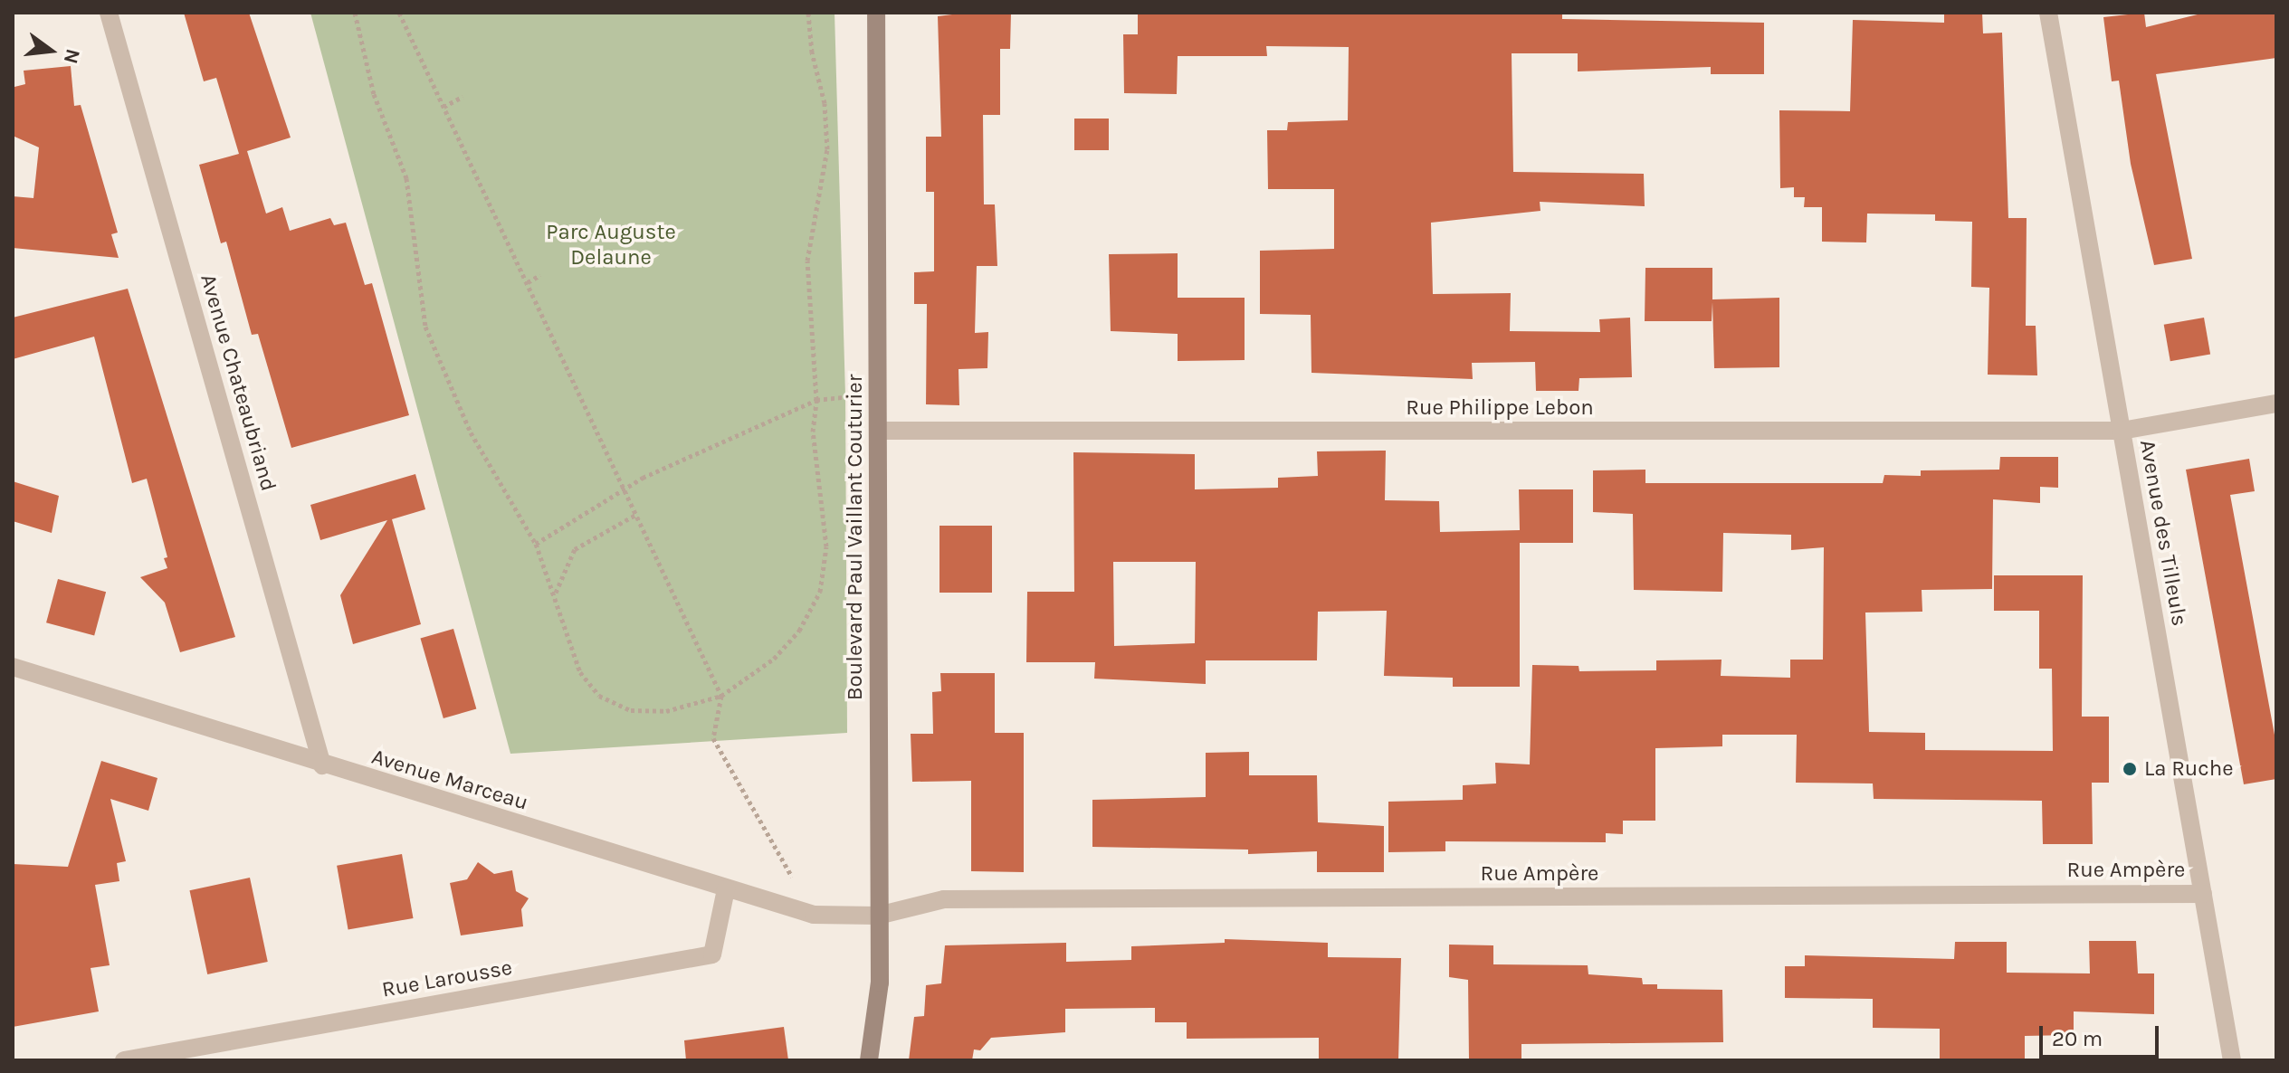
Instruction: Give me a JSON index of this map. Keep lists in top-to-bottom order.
{
  "streets": {
    "street": [
      "Avenue Chateaubriand",
      "Rue Philippe Lebon",
      "Avenue des Tilleuls",
      "Boulevard Paul Vaillant Couturier",
      "Avenue Marceau",
      "Rue Ampère",
      "Rue Larousse"
    ]
  },
  "crossings": [
    ["Avenue Chateaubriand", "Avenue Marceau"],
    ["Rue Philippe Lebon", "Avenue des Tilleuls"],
    ["Rue Philippe Lebon", "Boulevard Paul Vaillant Couturier"],
    ["Avenue des Tilleuls", "Rue Ampère"],
    ["Boulevard Paul Vaillant Couturier", "Avenue Marceau"],
    ["Boulevard Paul Vaillant Couturier", "Rue Ampère"],
    ["Avenue Marceau", "Rue Ampère"],
    ["Avenue Marceau", "Rue Larousse"]
  ],
  "parks": ["Parc Auguste Delaune"],
  "places": ["La Ruche"],
  "scale_bar": "20 m",
  "north": "right"
}
